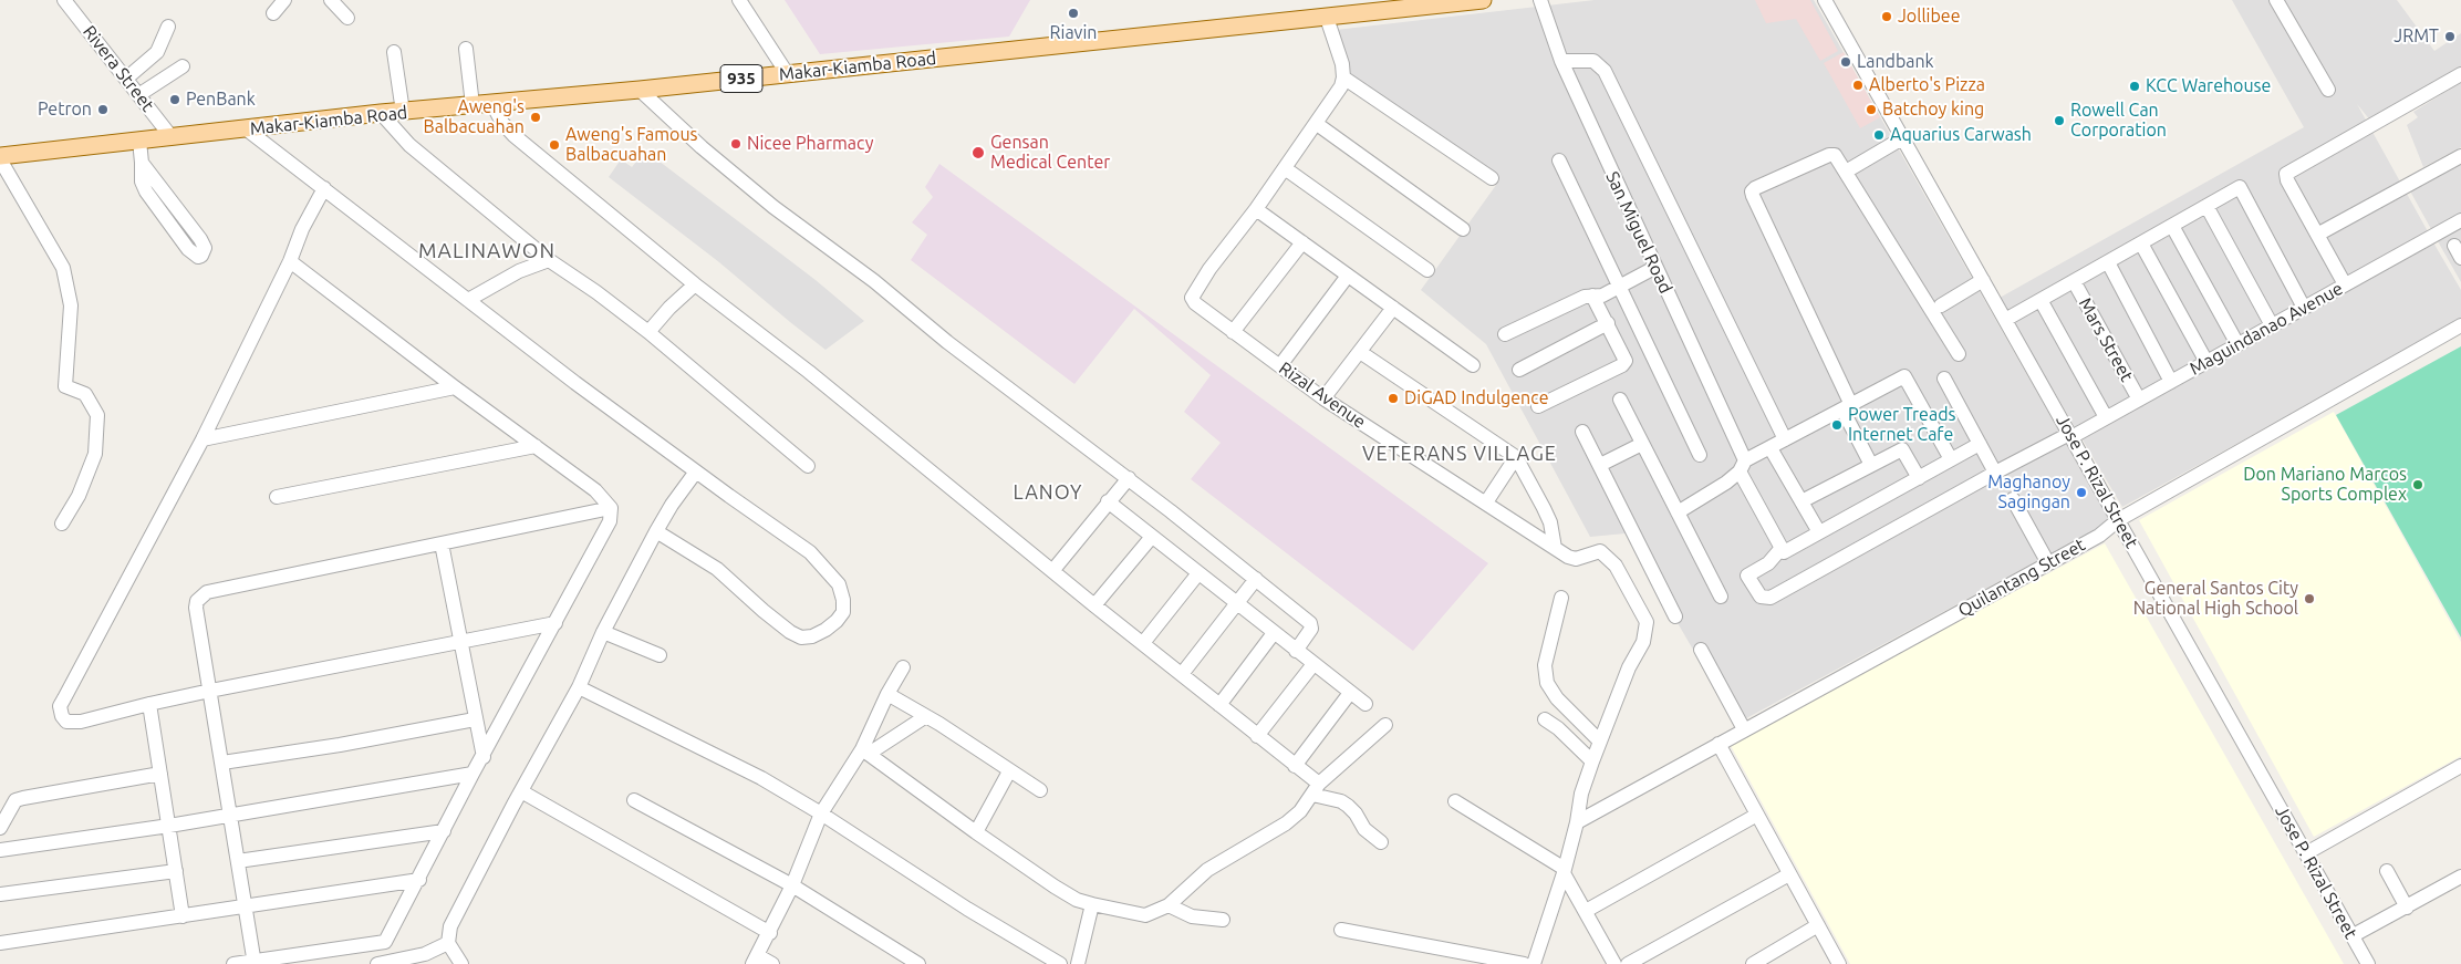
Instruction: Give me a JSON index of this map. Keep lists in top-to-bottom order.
{
  "streets": {
    "main road": ["Makar-Kiamba Road", "935"],
    "street": [
      "Rivera Street",
      "San Miguel Road",
      "Maguindanao Avenue",
      "Mars Street",
      "Rizal Avenue",
      "Jose P. Rizal Street",
      "Quilantang Street"
    ]
  },
  "crossings": [
    ["Makar-Kiamba Road", "Rivera Street"],
    ["San Miguel Road", "Maguindanao Avenue"],
    ["Maguindanao Avenue", "Mars Street"],
    ["Maguindanao Avenue", "Jose P. Rizal Street"],
    ["Jose P. Rizal Street", "Quilantang Street"]
  ],
  "districts": ["MALINAWON", "VETERANS VILLAGE", "LANOY"],
  "places": [
    "Riavin",
    "Jollibee",
    "JRMT",
    "Landbank",
    "Alberto's Pizza",
    "KCC Warehouse",
    "PenBank",
    "Petron",
    "Batchoy king",
    "Aweng's Balbacuahan",
    "Rowell Can Corporation",
    "Aquarius Carwash",
    "Nicee Pharmacy",
    "Aweng's Famous Balbacuahan",
    "Gensan Medical Center",
    "DiGAD Indulgence",
    "Power Treads Internet Cafe",
    "Don Mariano Marcos Sports Complex",
    "Maghanoy Sagingan",
    "General Santos City National High School"
  ]
}
